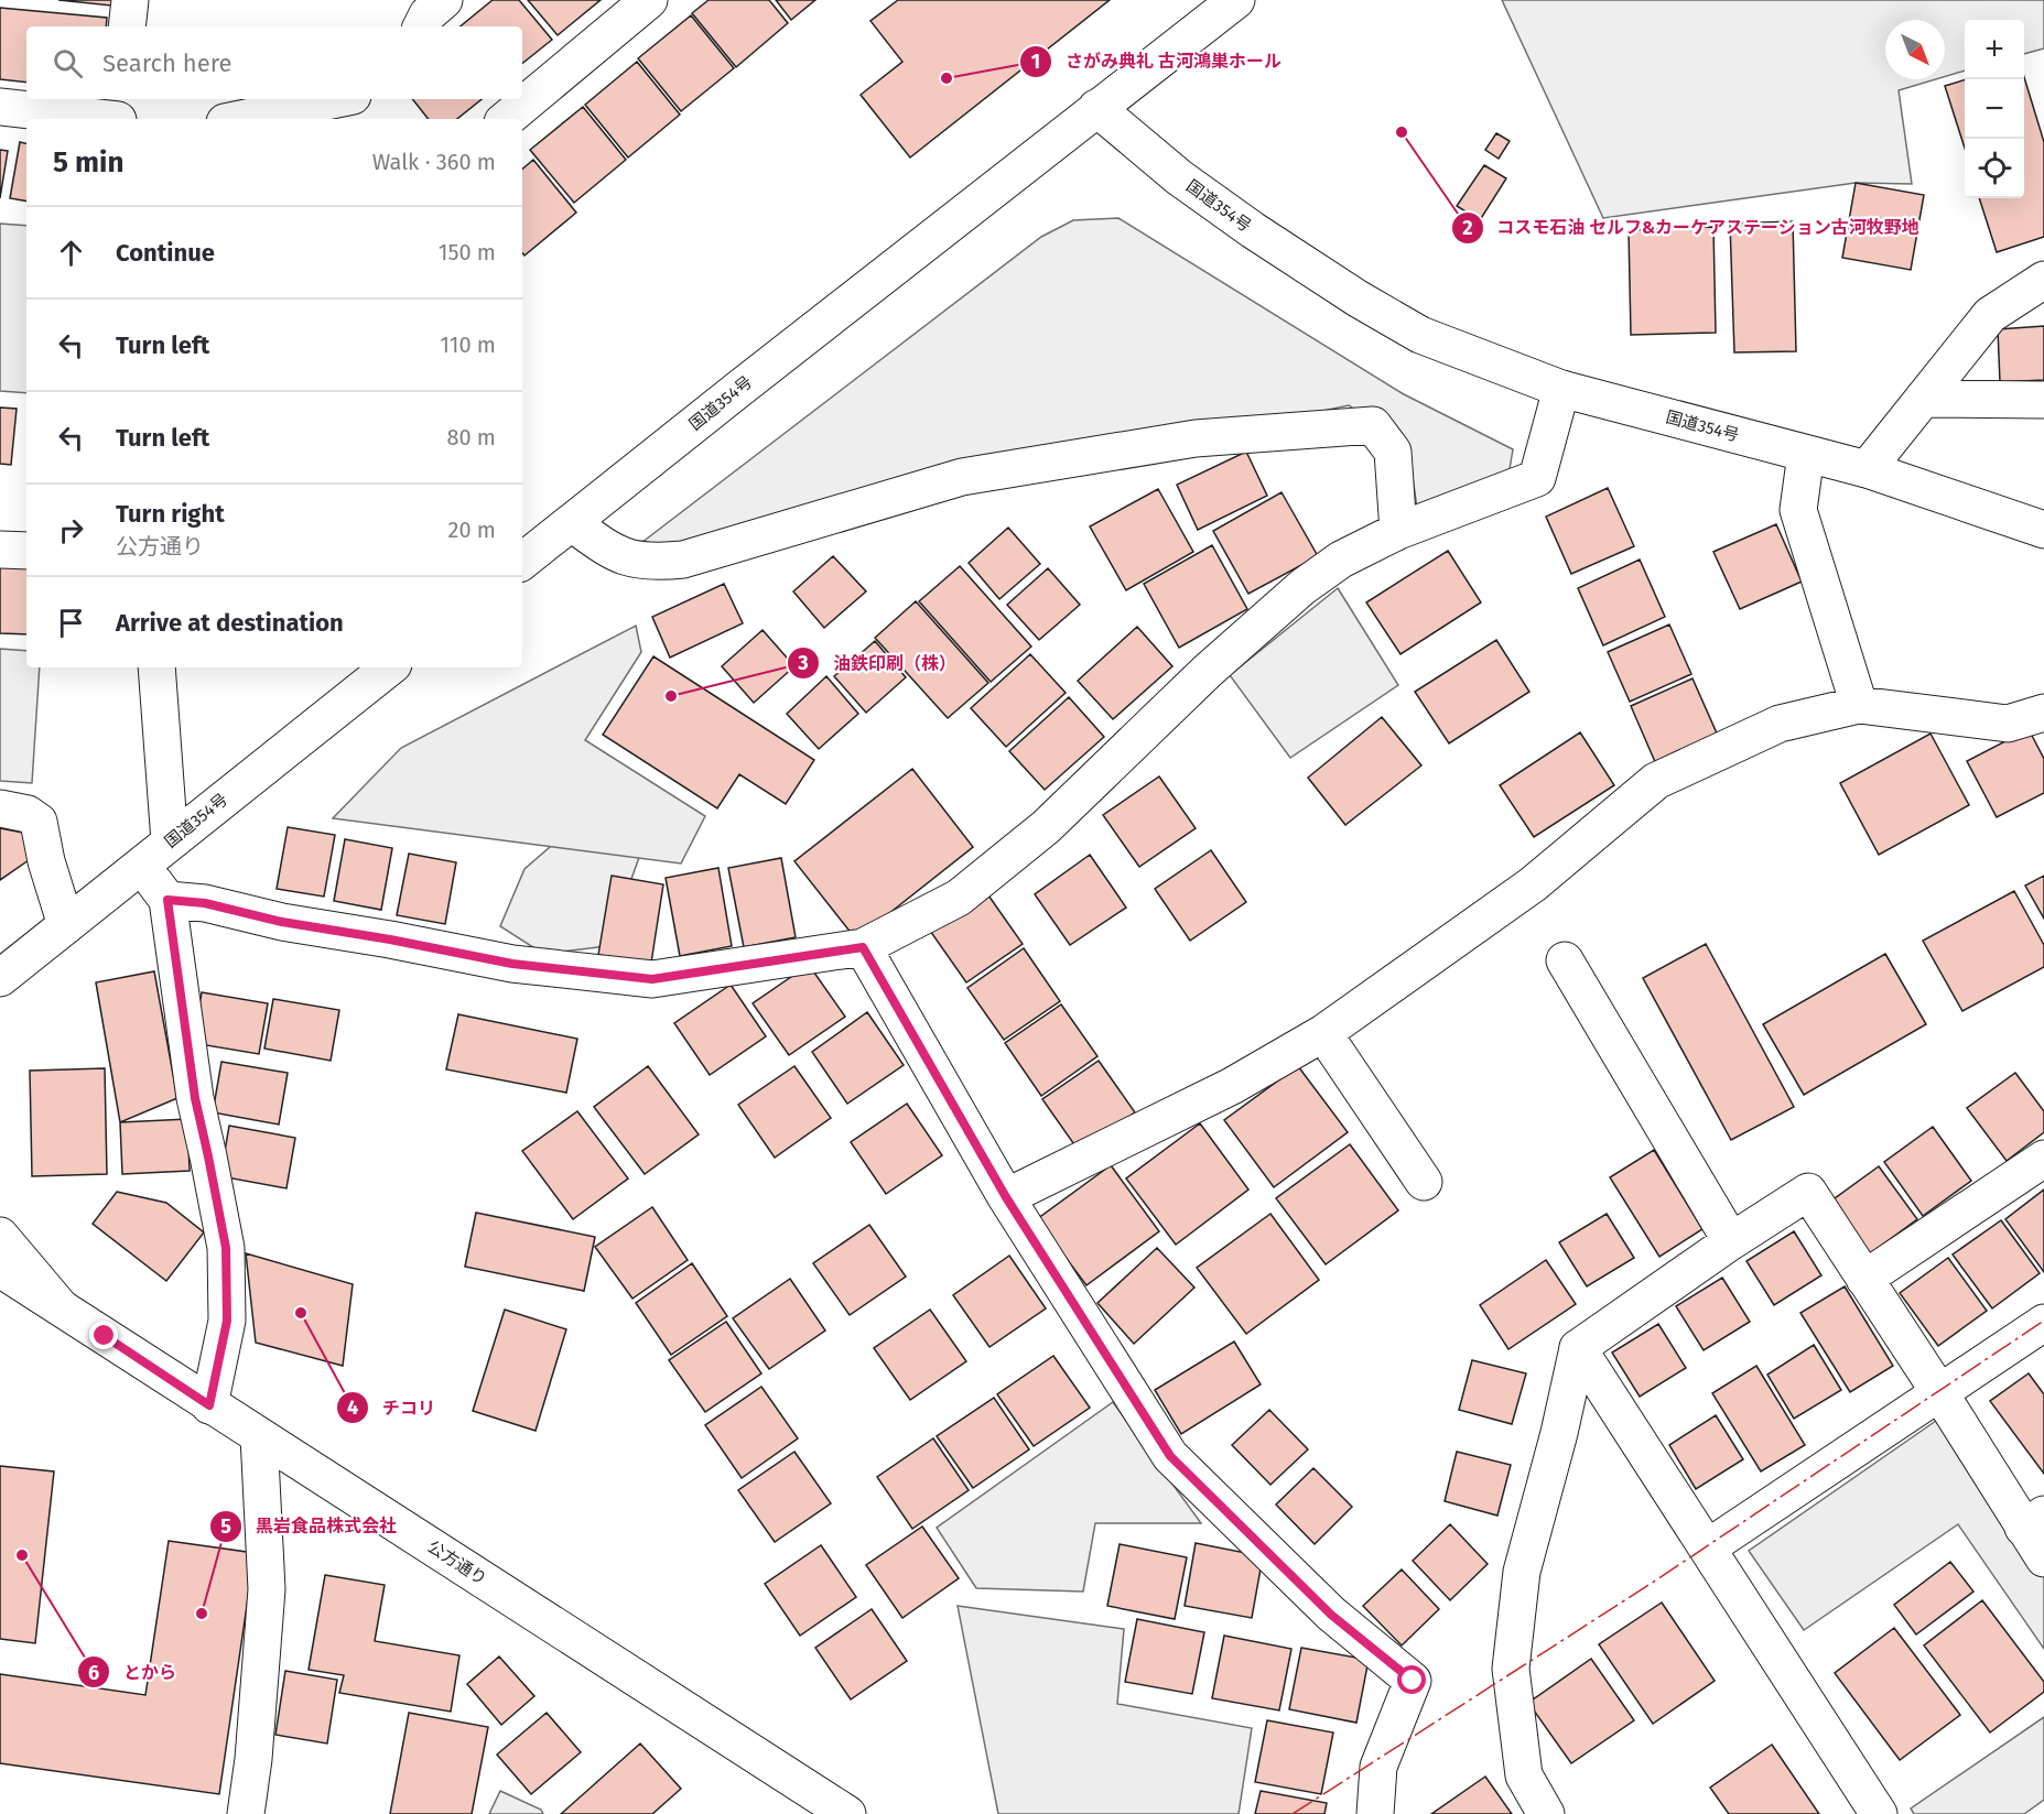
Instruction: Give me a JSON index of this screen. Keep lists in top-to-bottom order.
{
  "streets": {
    "main road": ["国道354号", "公方通り"]
  },
  "places": [
    "さがみ典礼 古河鴻巣ホール",
    "コスモ石油 セルフ&カーケアステーション古河牧野地",
    "油鉄印刷（株）",
    "チコリ",
    "とから",
    "黒岩食品株式会社"
  ],
  "north": "bottom right",
  "page": {
    "map_buttons": ["+", "−"],
    "search": "Search here",
    "heading": ["5 min", "Walk · 360 m"],
    "list": [
      ["Continue", "150 m"],
      ["Turn left", "110 m"],
      ["Turn left", "80 m"],
      ["Turn right", "公方通り", "20 m"],
      "Arrive at destination"
    ]
  }
}
